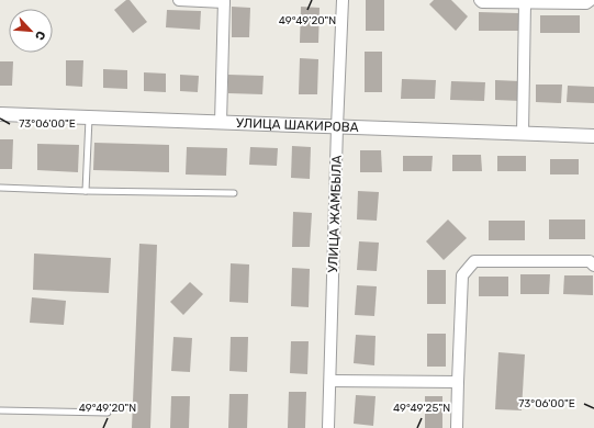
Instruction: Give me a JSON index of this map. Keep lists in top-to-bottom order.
{
  "streets": {
    "street": ["УЛИЦА ШАКИРОВА", "УЛИЦА ЖАМБЫЛА"]
  },
  "crossings": [
    ["УЛИЦА ШАКИРОВА", "УЛИЦА ЖАМБЫЛА"]
  ],
  "north": "bottom right",
  "coordinates": ["49°49'20\"N", "73°06'00\"E", "49°49'25\"N"]
}
